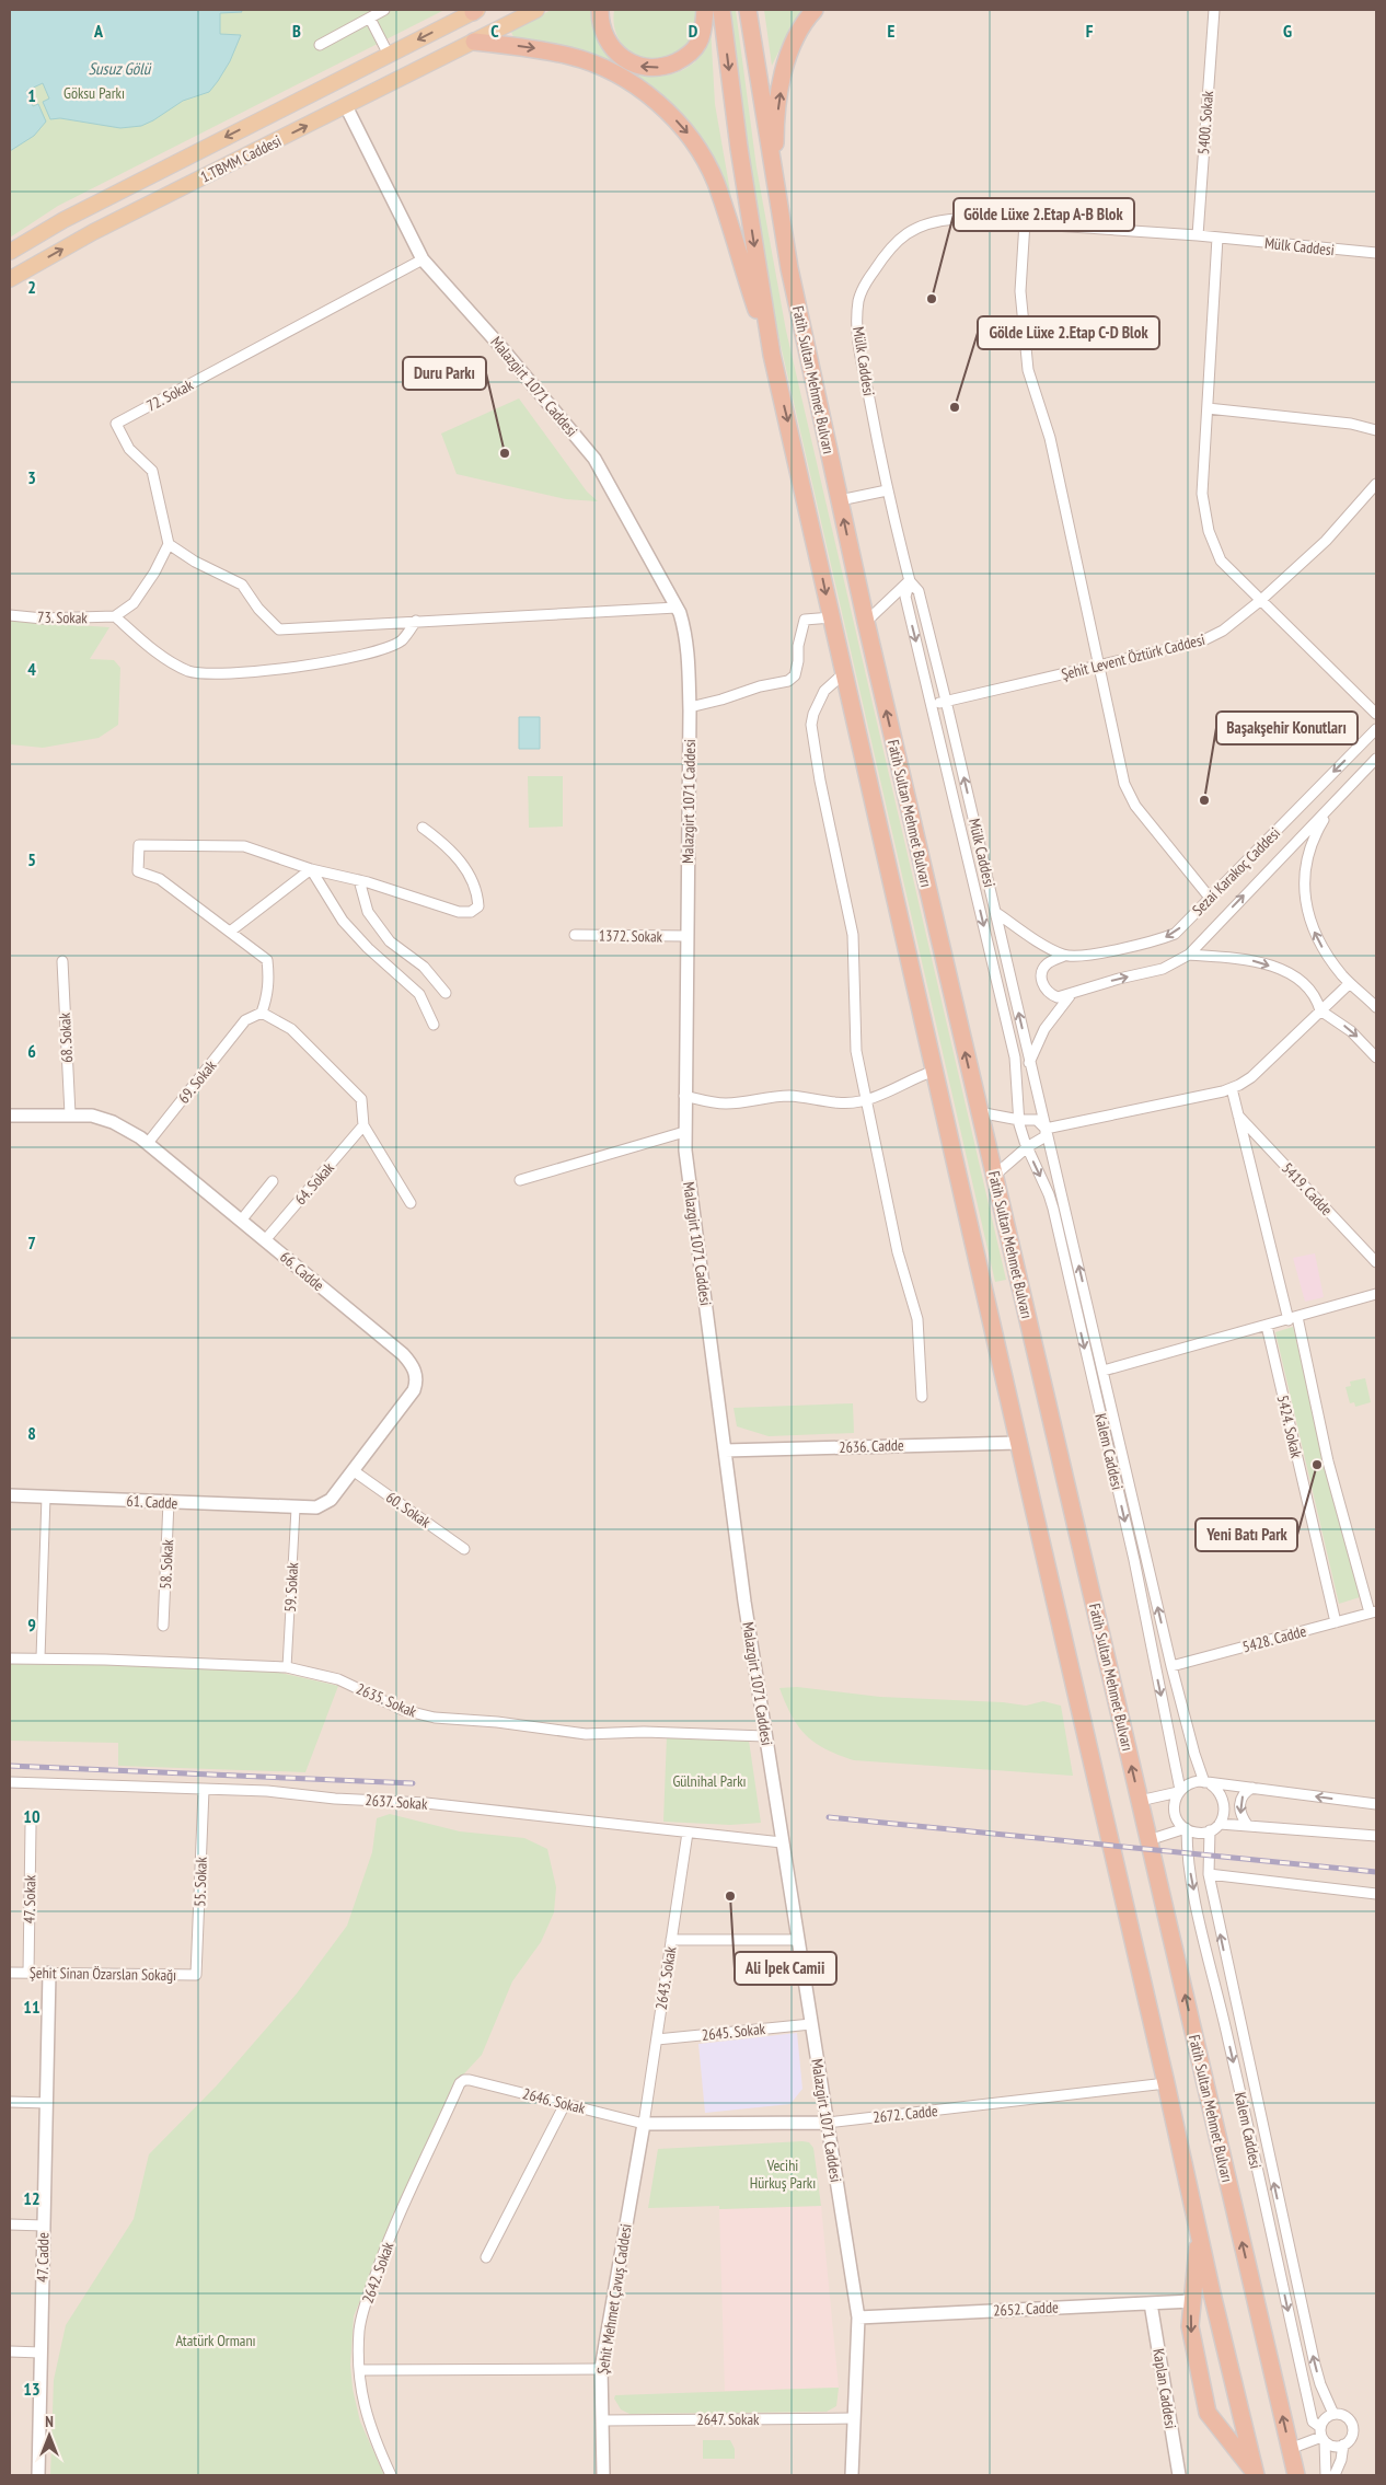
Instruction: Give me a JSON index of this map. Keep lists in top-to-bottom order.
{
  "streets": {
    "highway": ["Fatih Sultan Mehmet Bulvarı"],
    "main road": ["1.TBMM Caddesi"],
    "street": [
      "5400. Sokak",
      "Mülk Caddesi",
      "Malazgirt 1071 Caddesi",
      "72. Sokak",
      "73. Sokak",
      "Şehit Levent Öztürk Caddesi",
      "Sezai Karakoç Caddesi",
      "1372. Sokak",
      "68. Sokak",
      "69. Sokak",
      "64. Sokak",
      "5419. Cadde",
      "66. Cadde",
      "5424. Sokak",
      "2636. Cadde",
      "Kalem Caddesi",
      "61. Cadde",
      "60. Sokak",
      "58. Sokak",
      "59. Sokak",
      "5428. Cadde",
      "2635. Sokak",
      "2637. Sokak",
      "55. Sokak",
      "47. Sokak",
      "Şehit Sinan Özarslan Sokağı",
      "2643. Sokak",
      "2645. Sokak",
      "2646. Sokak",
      "2672. Cadde",
      "47. Cadde",
      "2642. Sokak",
      "Şehit Mehmet Çavuş Caddesi",
      "2652. Cadde",
      "Kaplan Caddesi",
      "2647. Sokak"
    ]
  },
  "crossings": [
    ["5400. Sokak", "Mülk Caddesi"],
    ["1.TBMM Caddesi", "Malazgirt 1071 Caddesi"],
    ["Mülk Caddesi", "Şehit Levent Öztürk Caddesi"],
    ["Mülk Caddesi", "Kalem Caddesi"],
    ["Fatih Sultan Mehmet Bulvarı", "2636. Cadde"],
    ["Fatih Sultan Mehmet Bulvarı", "2672. Cadde"],
    ["Malazgirt 1071 Caddesi", "72. Sokak"],
    ["Malazgirt 1071 Caddesi", "1372. Sokak"],
    ["Malazgirt 1071 Caddesi", "2636. Cadde"],
    ["Malazgirt 1071 Caddesi", "2635. Sokak"],
    ["Malazgirt 1071 Caddesi", "2637. Sokak"],
    ["Malazgirt 1071 Caddesi", "2645. Sokak"],
    ["Malazgirt 1071 Caddesi", "2672. Cadde"],
    ["Malazgirt 1071 Caddesi", "2652. Cadde"],
    ["Malazgirt 1071 Caddesi", "2647. Sokak"],
    ["68. Sokak", "66. Cadde"],
    ["69. Sokak", "66. Cadde"],
    ["64. Sokak", "66. Cadde"],
    ["66. Cadde", "61. Cadde"],
    ["66. Cadde", "60. Sokak"],
    ["66. Cadde", "59. Sokak"],
    ["5424. Sokak", "5428. Cadde"],
    ["Kalem Caddesi", "5428. Cadde"],
    ["61. Cadde", "58. Sokak"],
    ["61. Cadde", "59. Sokak"],
    ["59. Sokak", "2635. Sokak"],
    ["2637. Sokak", "55. Sokak"],
    ["2637. Sokak", "2643. Sokak"],
    ["55. Sokak", "Şehit Sinan Özarslan Sokağı"],
    ["47. Sokak", "Şehit Sinan Özarslan Sokağı"],
    ["Şehit Sinan Özarslan Sokağı", "47. Cadde"],
    ["2643. Sokak", "2645. Sokak"],
    ["2643. Sokak", "2646. Sokak"],
    ["2643. Sokak", "2672. Cadde"],
    ["2643. Sokak", "Şehit Mehmet Çavuş Caddesi"],
    ["2646. Sokak", "2672. Cadde"],
    ["2646. Sokak", "2642. Sokak"],
    ["2646. Sokak", "Şehit Mehmet Çavuş Caddesi"],
    ["2672. Cadde", "Şehit Mehmet Çavuş Caddesi"],
    ["Şehit Mehmet Çavuş Caddesi", "2647. Sokak"],
    ["2652. Cadde", "Kaplan Caddesi"]
  ],
  "water": ["Susuz Gölü"],
  "parks": [
    "Göksu Parkı",
    "Gülnihal Parkı",
    "Vecihi Hürkuş Parkı",
    "Atatürk Ormanı"
  ],
  "places": [
    "Gölde Lüxe 2.Etap A-B Blok",
    "Gölde Lüxe 2.Etap C-D Blok",
    "Duru Parkı",
    "Başakşehir Konutları",
    "Yeni Batı Park",
    "Ali İpek Camii"
  ],
  "north": "top",
  "grid": {
    "columns": [
      "A",
      "B",
      "C",
      "D",
      "E",
      "F",
      "G"
    ],
    "rows": [
      "1",
      "2",
      "3",
      "4",
      "5",
      "6",
      "7",
      "8",
      "9",
      "10",
      "11",
      "12",
      "13"
    ]
  }
}
